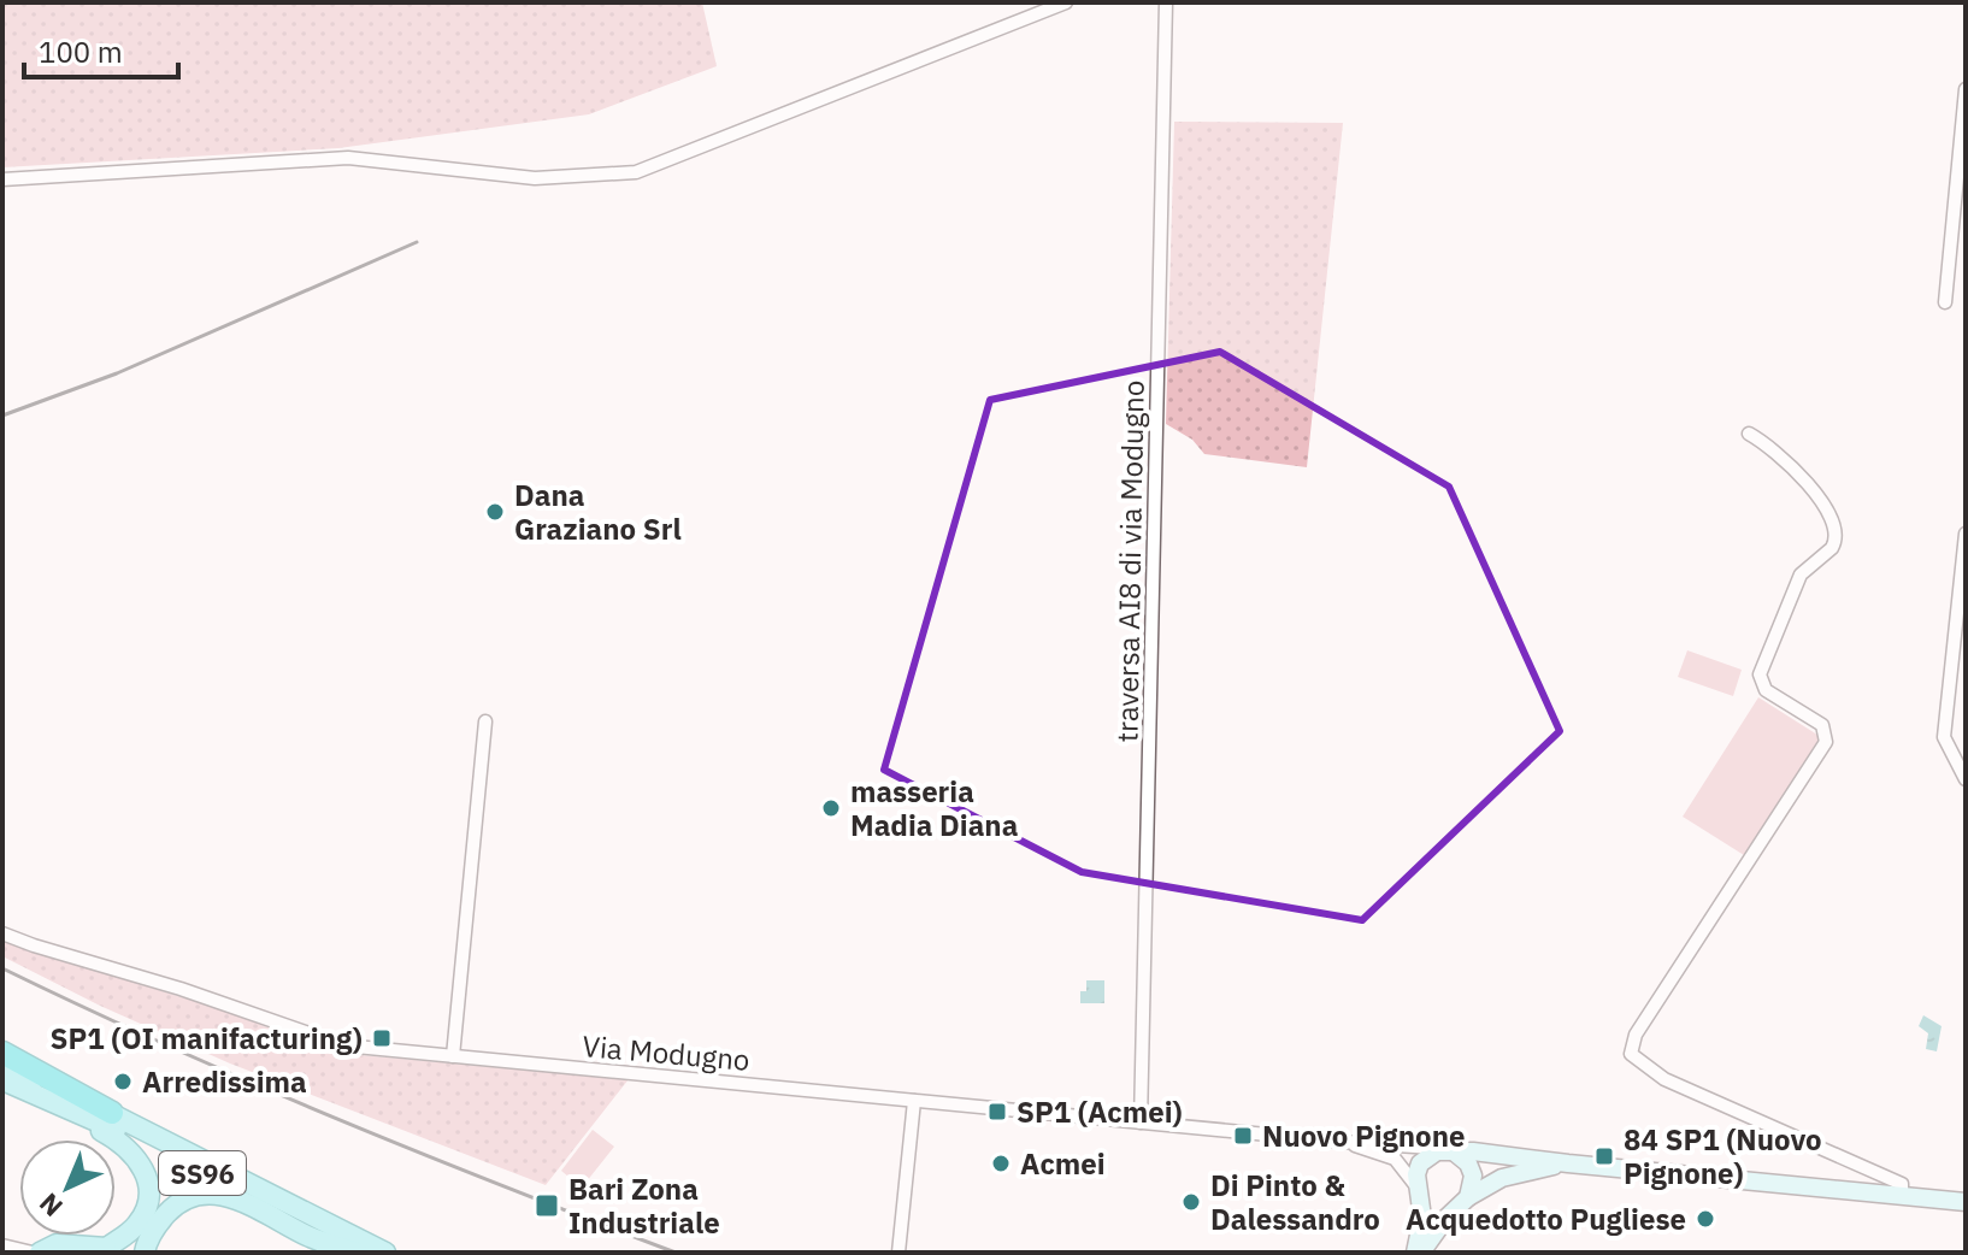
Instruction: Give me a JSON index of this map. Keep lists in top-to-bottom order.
{
  "streets": {
    "main road": ["SS96"],
    "street": ["traversa AI8 di via Modugno", "Via Modugno"]
  },
  "crossings": [
    ["traversa AI8 di via Modugno", "Via Modugno"]
  ],
  "places": {
    "other": [
      "Dana Graziano Srl",
      "masseria Madia Diana",
      "Arredissima",
      "Acmei",
      "Di Pinto & Dalessandro",
      "Acquedotto Pugliese"
    ],
    "transit": [
      "SP1 (OI manifacturing)",
      "SP1 (Acmei)",
      "Nuovo Pignone",
      "84 SP1 (Nuovo Pignone)",
      "Bari Zona Industriale"
    ]
  },
  "scale_bar": "100 m",
  "north": "bottom left"
}
